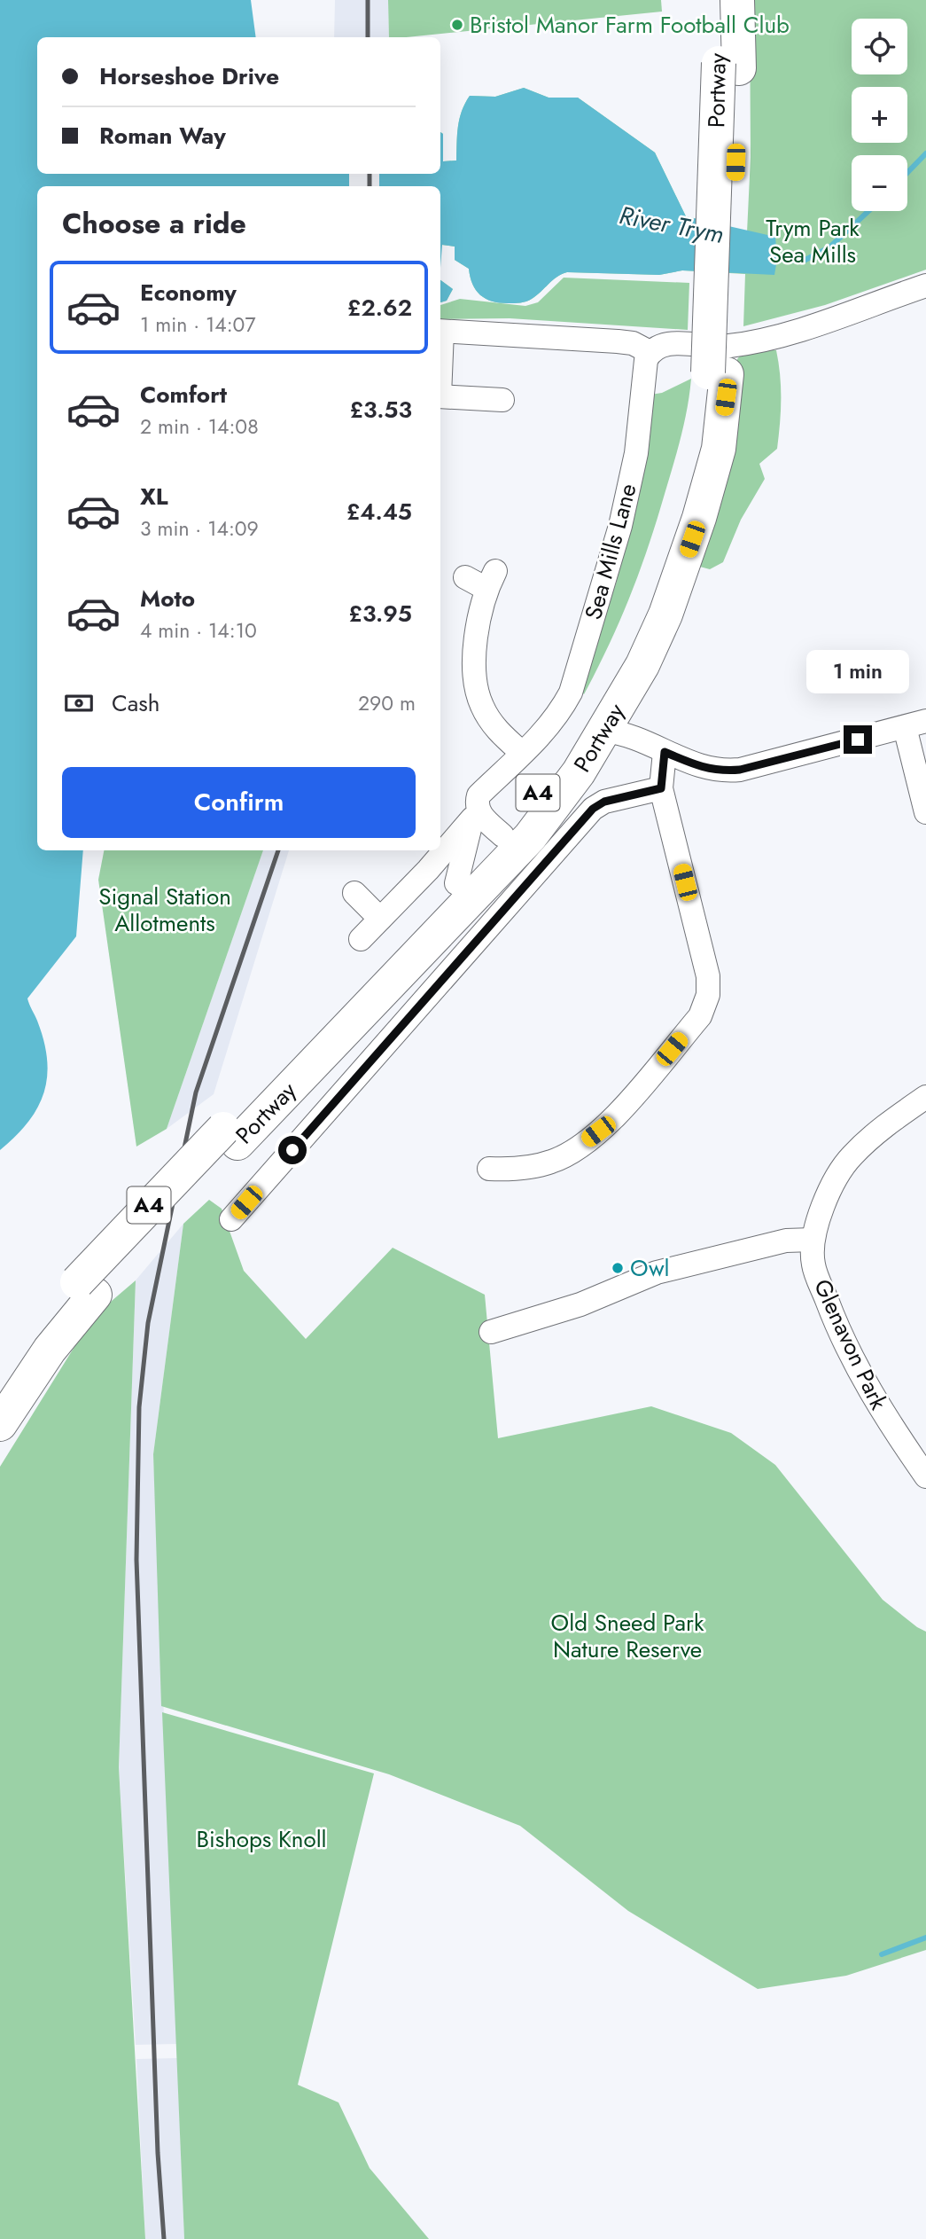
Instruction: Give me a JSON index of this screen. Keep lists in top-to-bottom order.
{
  "streets": {
    "highway": ["Portway", "A4"],
    "street": ["Sea Mills Lane", "Glenavon Park"]
  },
  "water": ["River Trym"],
  "parks": [
    "Trym Park Sea Mills",
    "Signal Station Allotments",
    "Old Sneed Park Nature Reserve",
    "Bishops Knoll"
  ],
  "places": ["Bristol Manor Farm Football Club", "Owl"],
  "page": {
    "map_buttons": ["+", "−"],
    "banner": ["Horseshoe Drive", "Roman Way"],
    "heading": "Choose a ride",
    "list": [
      {
        "name": "Economy",
        "note": "1 min · 14:07",
        "value": "£2.62"
      },
      {
        "name": "Comfort",
        "note": "2 min · 14:08",
        "value": "£3.53"
      },
      {
        "name": "XL",
        "note": "3 min · 14:09",
        "value": "£4.45"
      },
      {
        "name": "Moto",
        "note": "4 min · 14:10",
        "value": "£3.95"
      }
    ],
    "bubble": "1 min",
    "pay": ["Cash", "290 m"],
    "buttons": "Confirm"
  }
}
